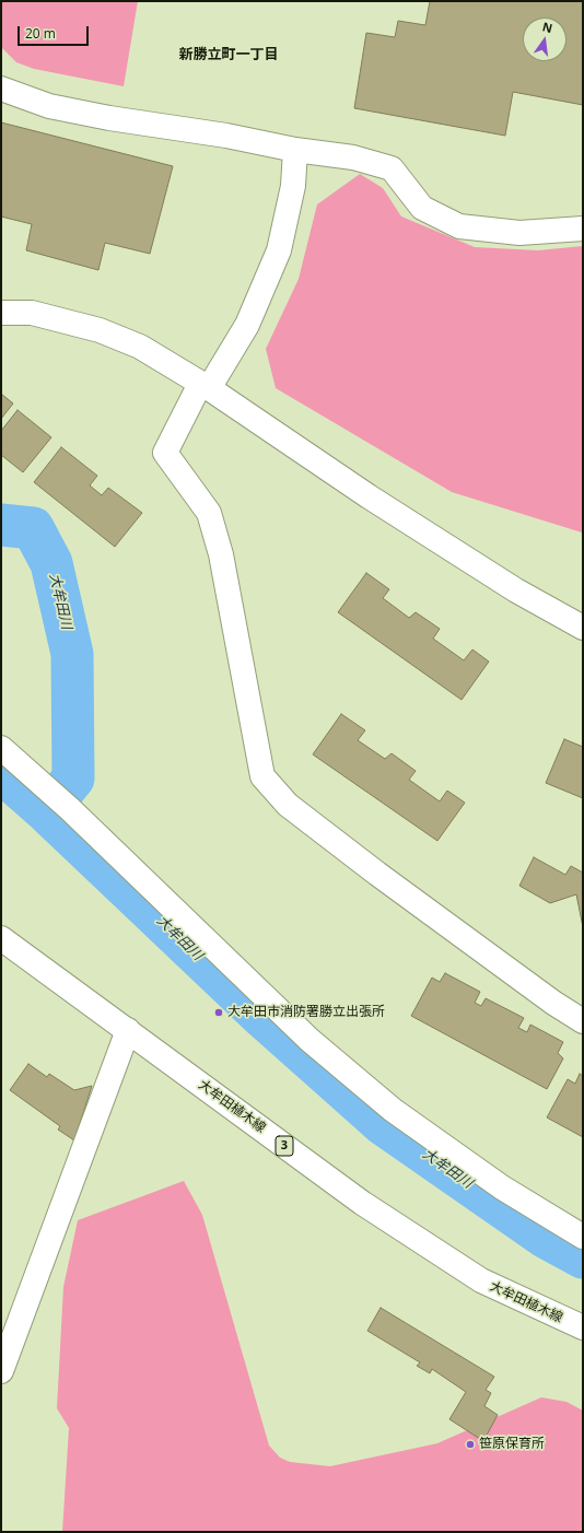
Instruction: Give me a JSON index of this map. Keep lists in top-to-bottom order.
{
  "streets": {
    "street": ["大牟田植木線", "3"]
  },
  "districts": ["新勝立町一丁目"],
  "water": ["大牟田川"],
  "places": ["大牟田市消防署勝立出張所", "笹原保育所"],
  "scale_bar": "20 m",
  "north": "top"
}
